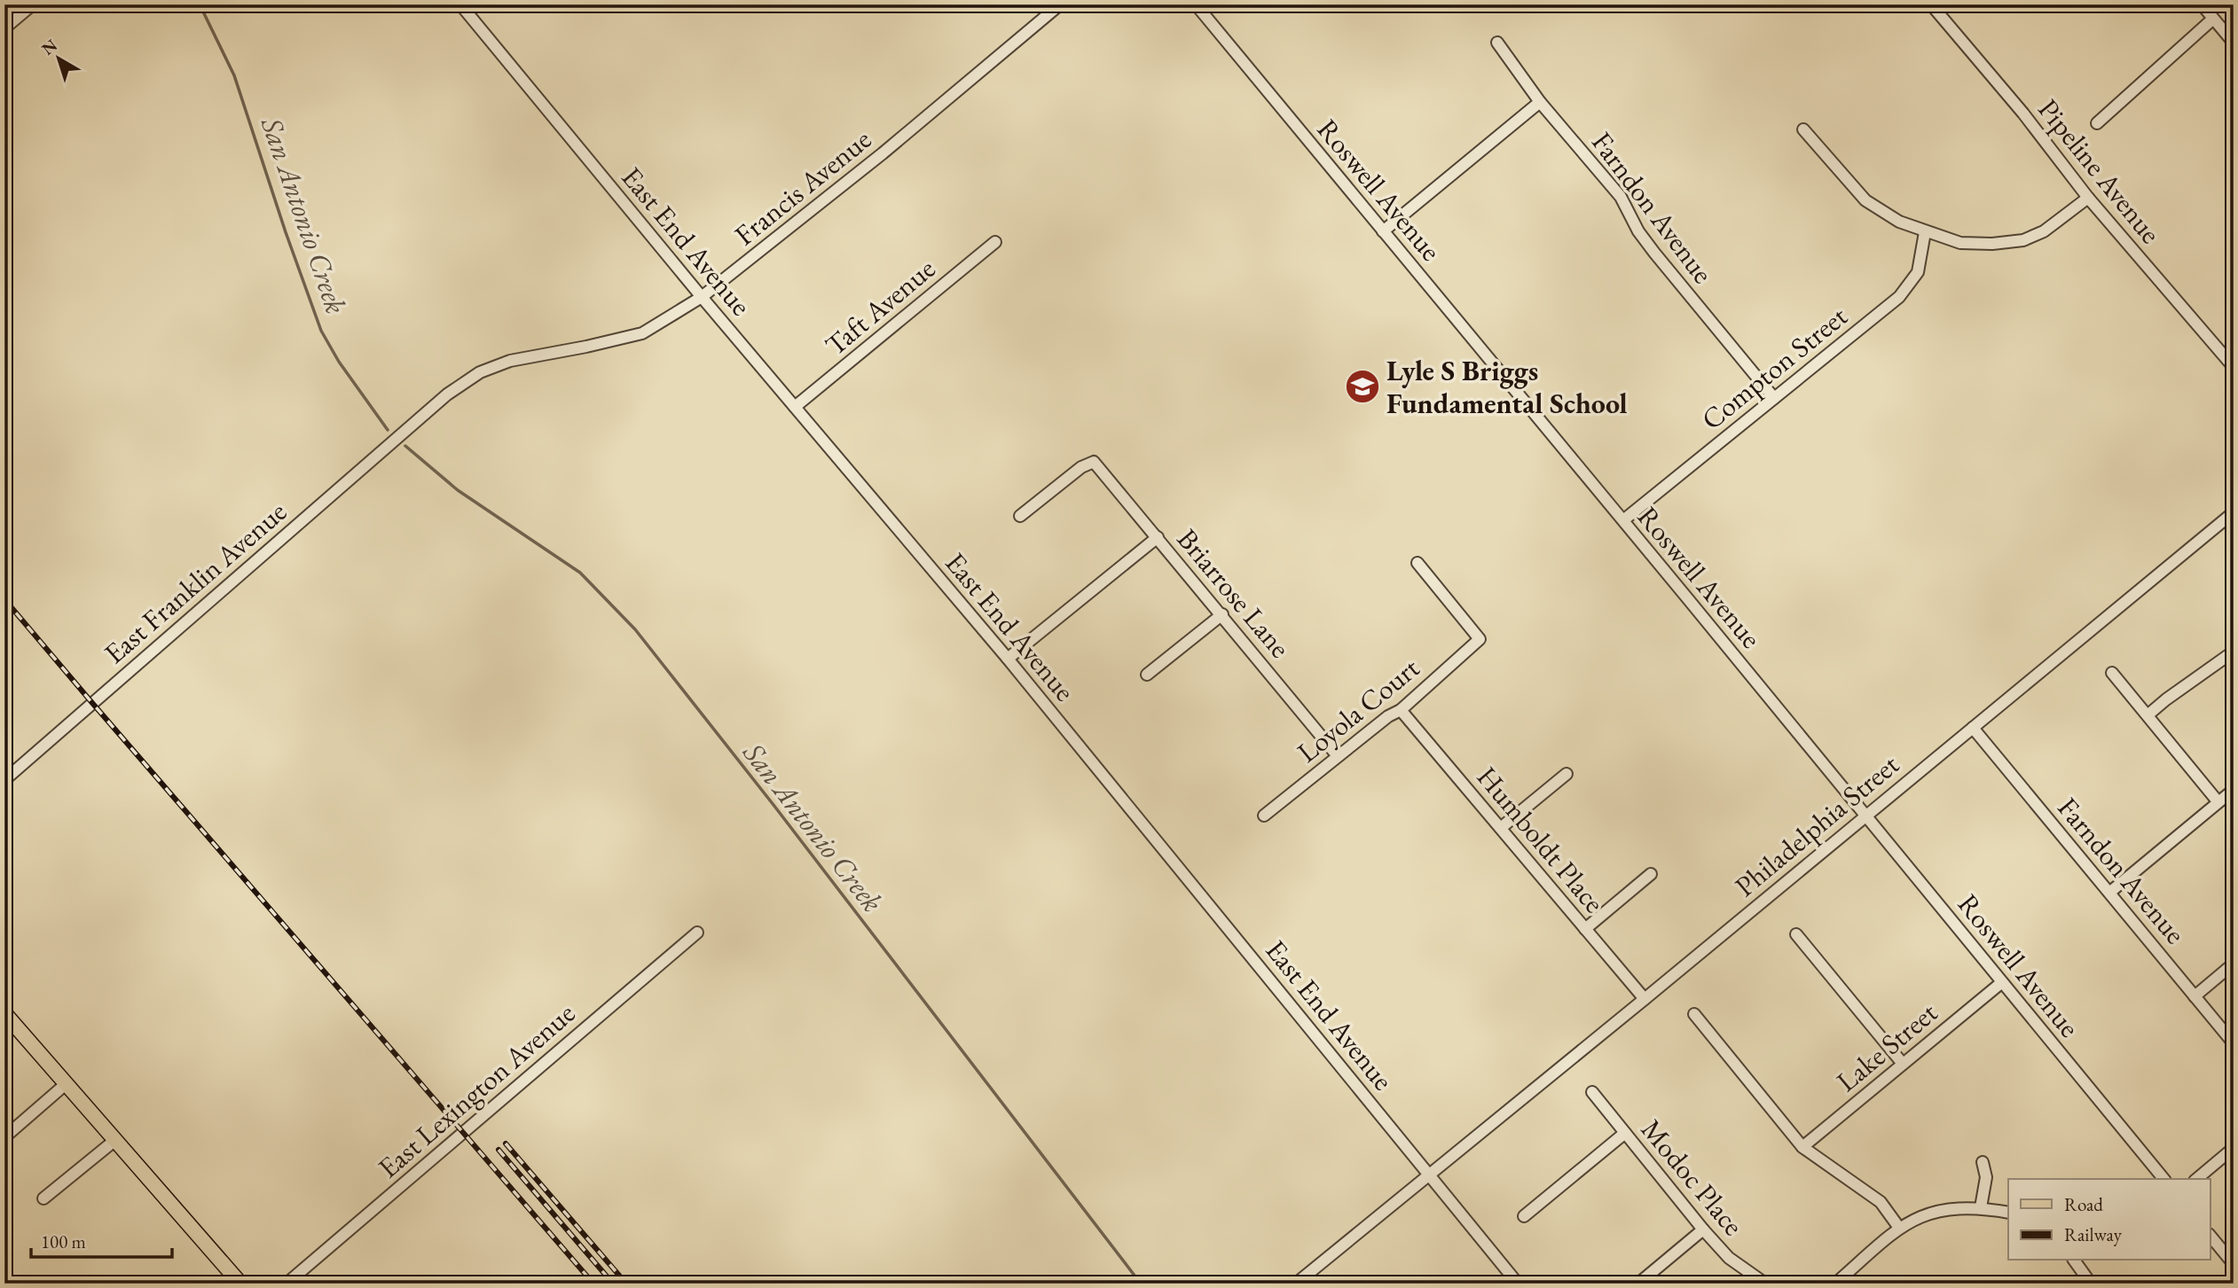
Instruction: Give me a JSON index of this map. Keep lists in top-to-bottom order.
{
  "streets": {
    "street": [
      "Pipeline Avenue",
      "Francis Avenue",
      "Roswell Avenue",
      "Farndon Avenue",
      "East End Avenue",
      "Taft Avenue",
      "Compton Street",
      "East Franklin Avenue",
      "Briarrose Lane",
      "Loyola Court",
      "Philadelphia Street",
      "Humboldt Place",
      "Lake Street",
      "East Lexington Avenue",
      "Modoc Place"
    ]
  },
  "crossings": [
    ["Francis Avenue", "East End Avenue"],
    ["Francis Avenue", "East Franklin Avenue"],
    ["Roswell Avenue", "Compton Street"],
    ["Roswell Avenue", "Philadelphia Street"],
    ["Roswell Avenue", "Lake Street"],
    ["Farndon Avenue", "Compton Street"],
    ["Farndon Avenue", "Philadelphia Street"],
    ["East End Avenue", "Taft Avenue"],
    ["East End Avenue", "Philadelphia Street"],
    ["Briarrose Lane", "Loyola Court"],
    ["Loyola Court", "Humboldt Place"],
    ["Philadelphia Street", "Humboldt Place"]
  ],
  "water": ["San Antonio Creek"],
  "places": {
    "school or university": ["Lyle S Briggs Fundamental School"]
  },
  "legend": ["Road", "Railway"],
  "scale_bar": "100 m",
  "north": "top left"
}
